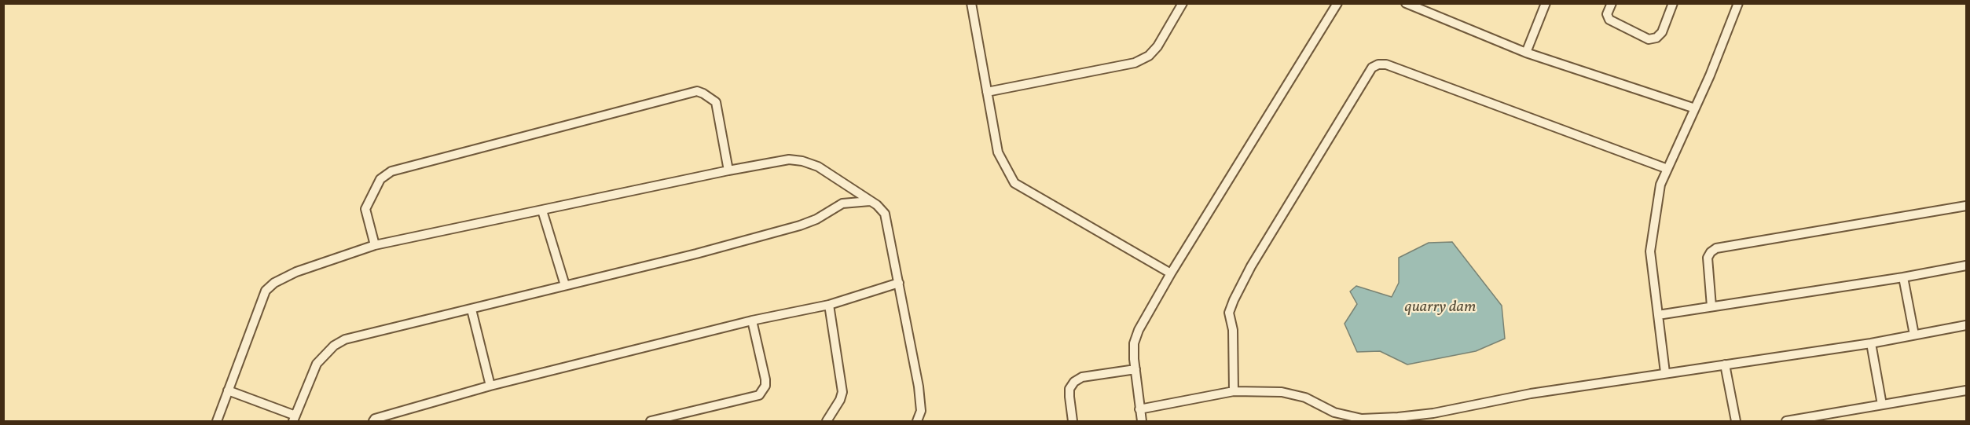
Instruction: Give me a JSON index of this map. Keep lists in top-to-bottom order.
{
  "water": ["quarry dam"]
}
